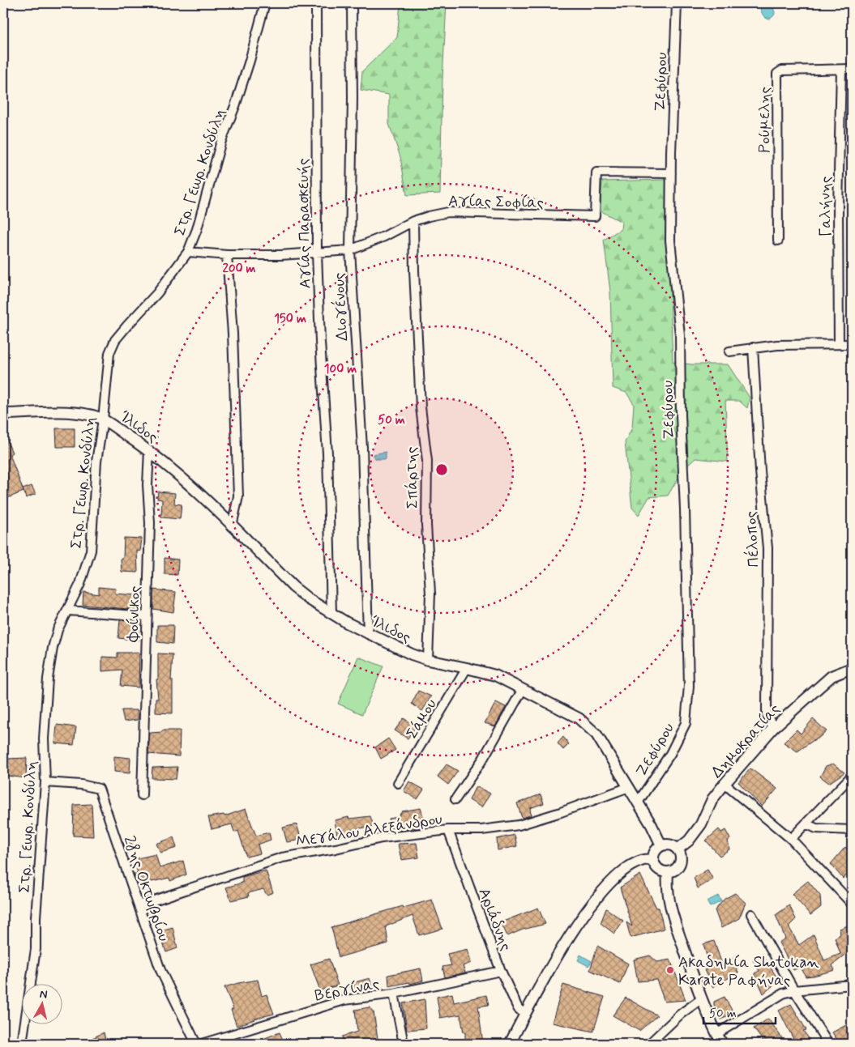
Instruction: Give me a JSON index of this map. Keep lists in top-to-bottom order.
{
  "streets": {
    "street": [
      "Ζεφύρου",
      "Ρούμελης",
      "Στρ. Γεωρ. Κονδύλη",
      "Αγίας Σοφίας",
      "Γαλήνης",
      "Αγίας Παρασκευής",
      "Διογένους",
      "Ίλιδος",
      "Σπάρτης",
      "Πέλοπος",
      "Φοίνικος",
      "Σάμου",
      "Δημοκρατίας",
      "Μεγάλου Αλεξάνδρου",
      "28ης Οκτωβρίου",
      "Αριάδνης",
      "Βεργίνας"
    ]
  },
  "crossings": [
    ["Ζεφύρου", "Αγίας Σοφίας"],
    ["Ζεφύρου", "Ίλιδος"],
    ["Ρούμελης", "Γαλήνης"],
    ["Στρ. Γεωρ. Κονδύλη", "Αγίας Σοφίας"],
    ["Στρ. Γεωρ. Κονδύλη", "Ίλιδος"],
    ["Στρ. Γεωρ. Κονδύλη", "28ης Οκτωβρίου"],
    ["Αγίας Σοφίας", "Αγίας Παρασκευής"],
    ["Αγίας Σοφίας", "Διογένους"],
    ["Αγίας Σοφίας", "Σπάρτης"],
    ["Αγίας Παρασκευής", "Ίλιδος"],
    ["Διογένους", "Ίλιδος"],
    ["Ίλιδος", "Σπάρτης"],
    ["Ίλιδος", "Φοίνικος"],
    ["Ίλιδος", "Σάμου"],
    ["Ίλιδος", "Δημοκρατίας"],
    ["Ίλιδος", "Μεγάλου Αλεξάνδρου"],
    ["Πέλοπος", "Δημοκρατίας"],
    ["Μεγάλου Αλεξάνδρου", "28ης Οκτωβρίου"],
    ["Μεγάλου Αλεξάνδρου", "Αριάδνης"],
    ["Αριάδνης", "Βεργίνας"]
  ],
  "places": ["Ακαδημία Shotokan Karate Ραφήνας"],
  "scale_bar": "50 m",
  "north": "top",
  "rings": [
    "200 m",
    "150 m",
    "100 m",
    "50 m"
  ]
}
